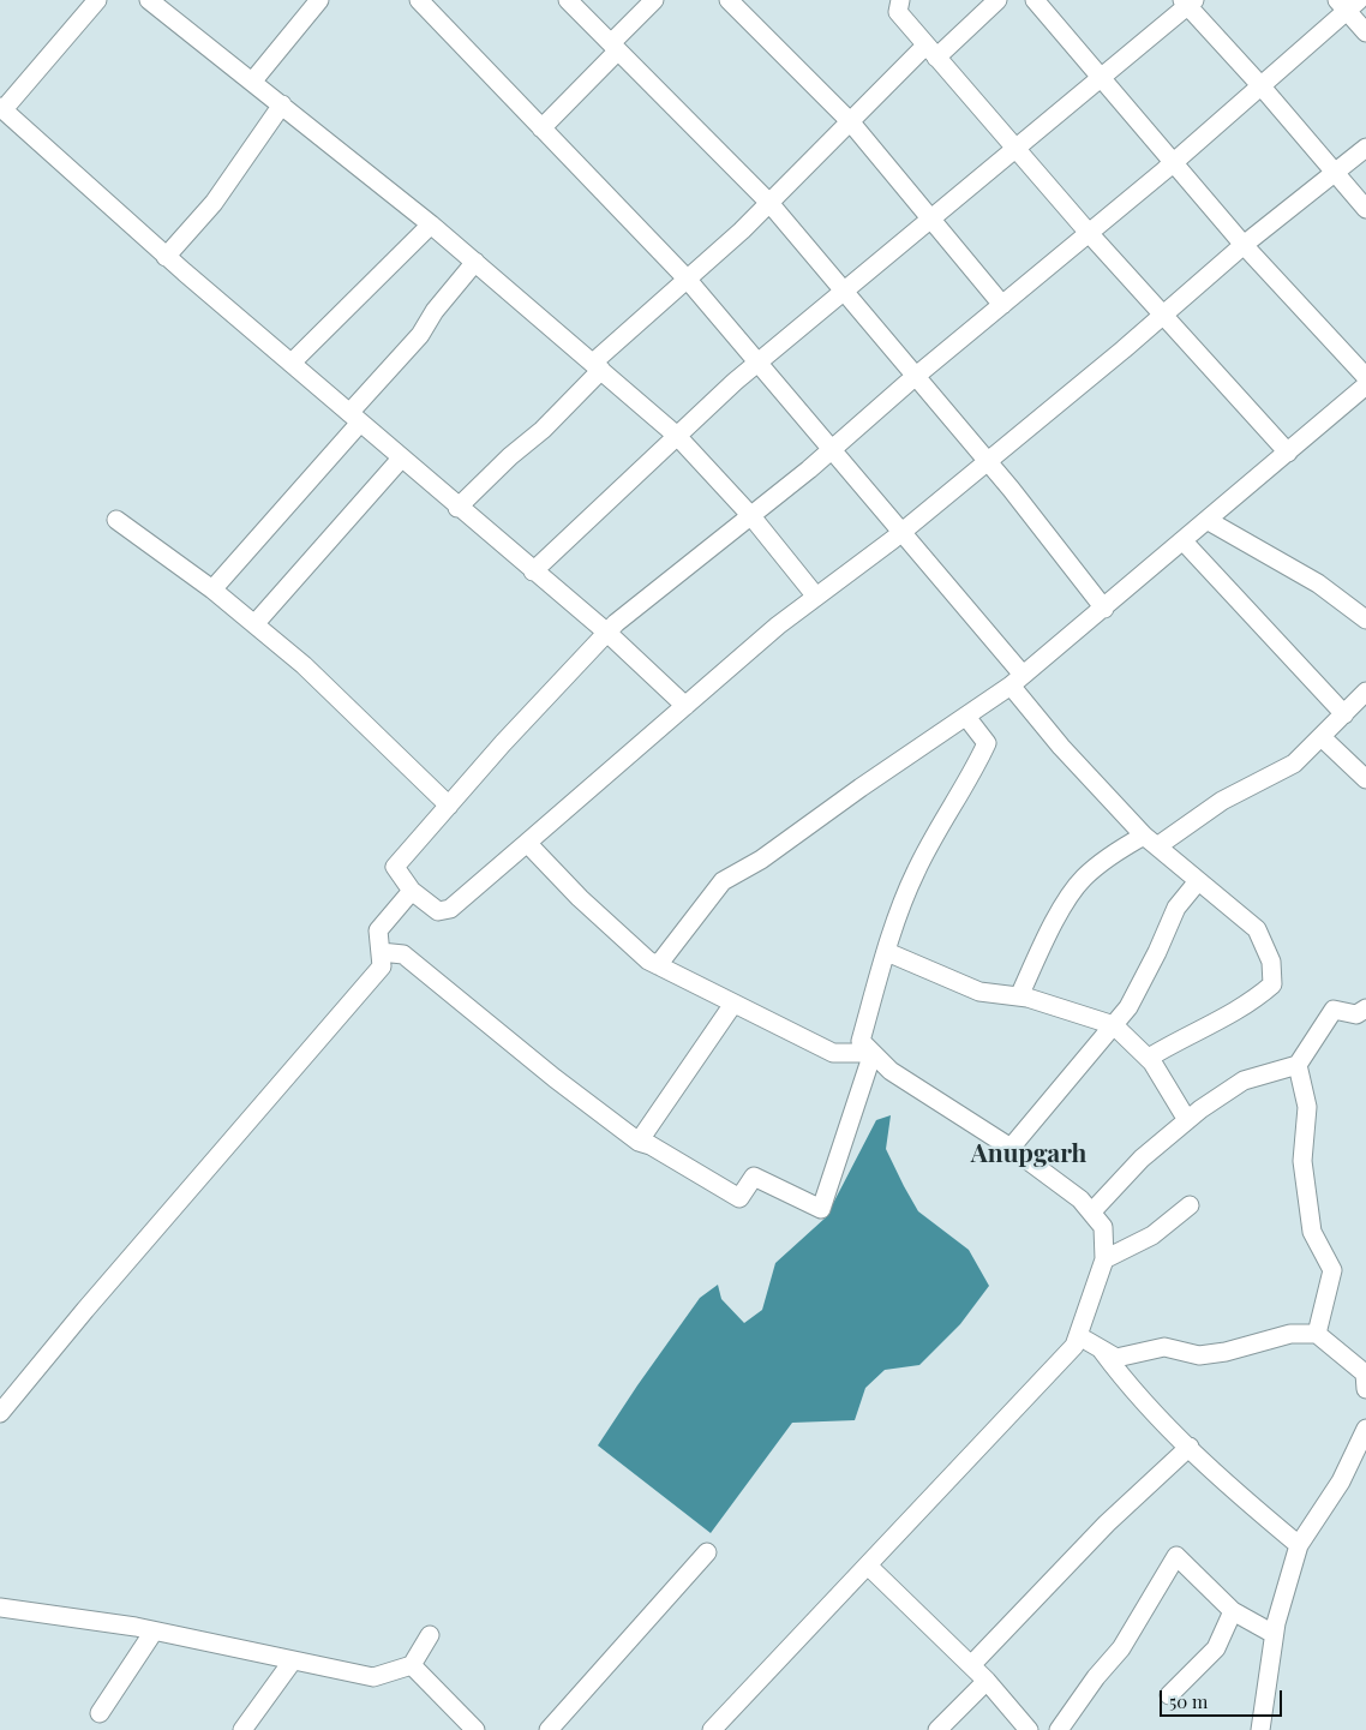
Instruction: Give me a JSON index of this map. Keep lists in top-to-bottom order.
{
  "districts": ["Anupgarh"],
  "scale_bar": "50 m"
}
